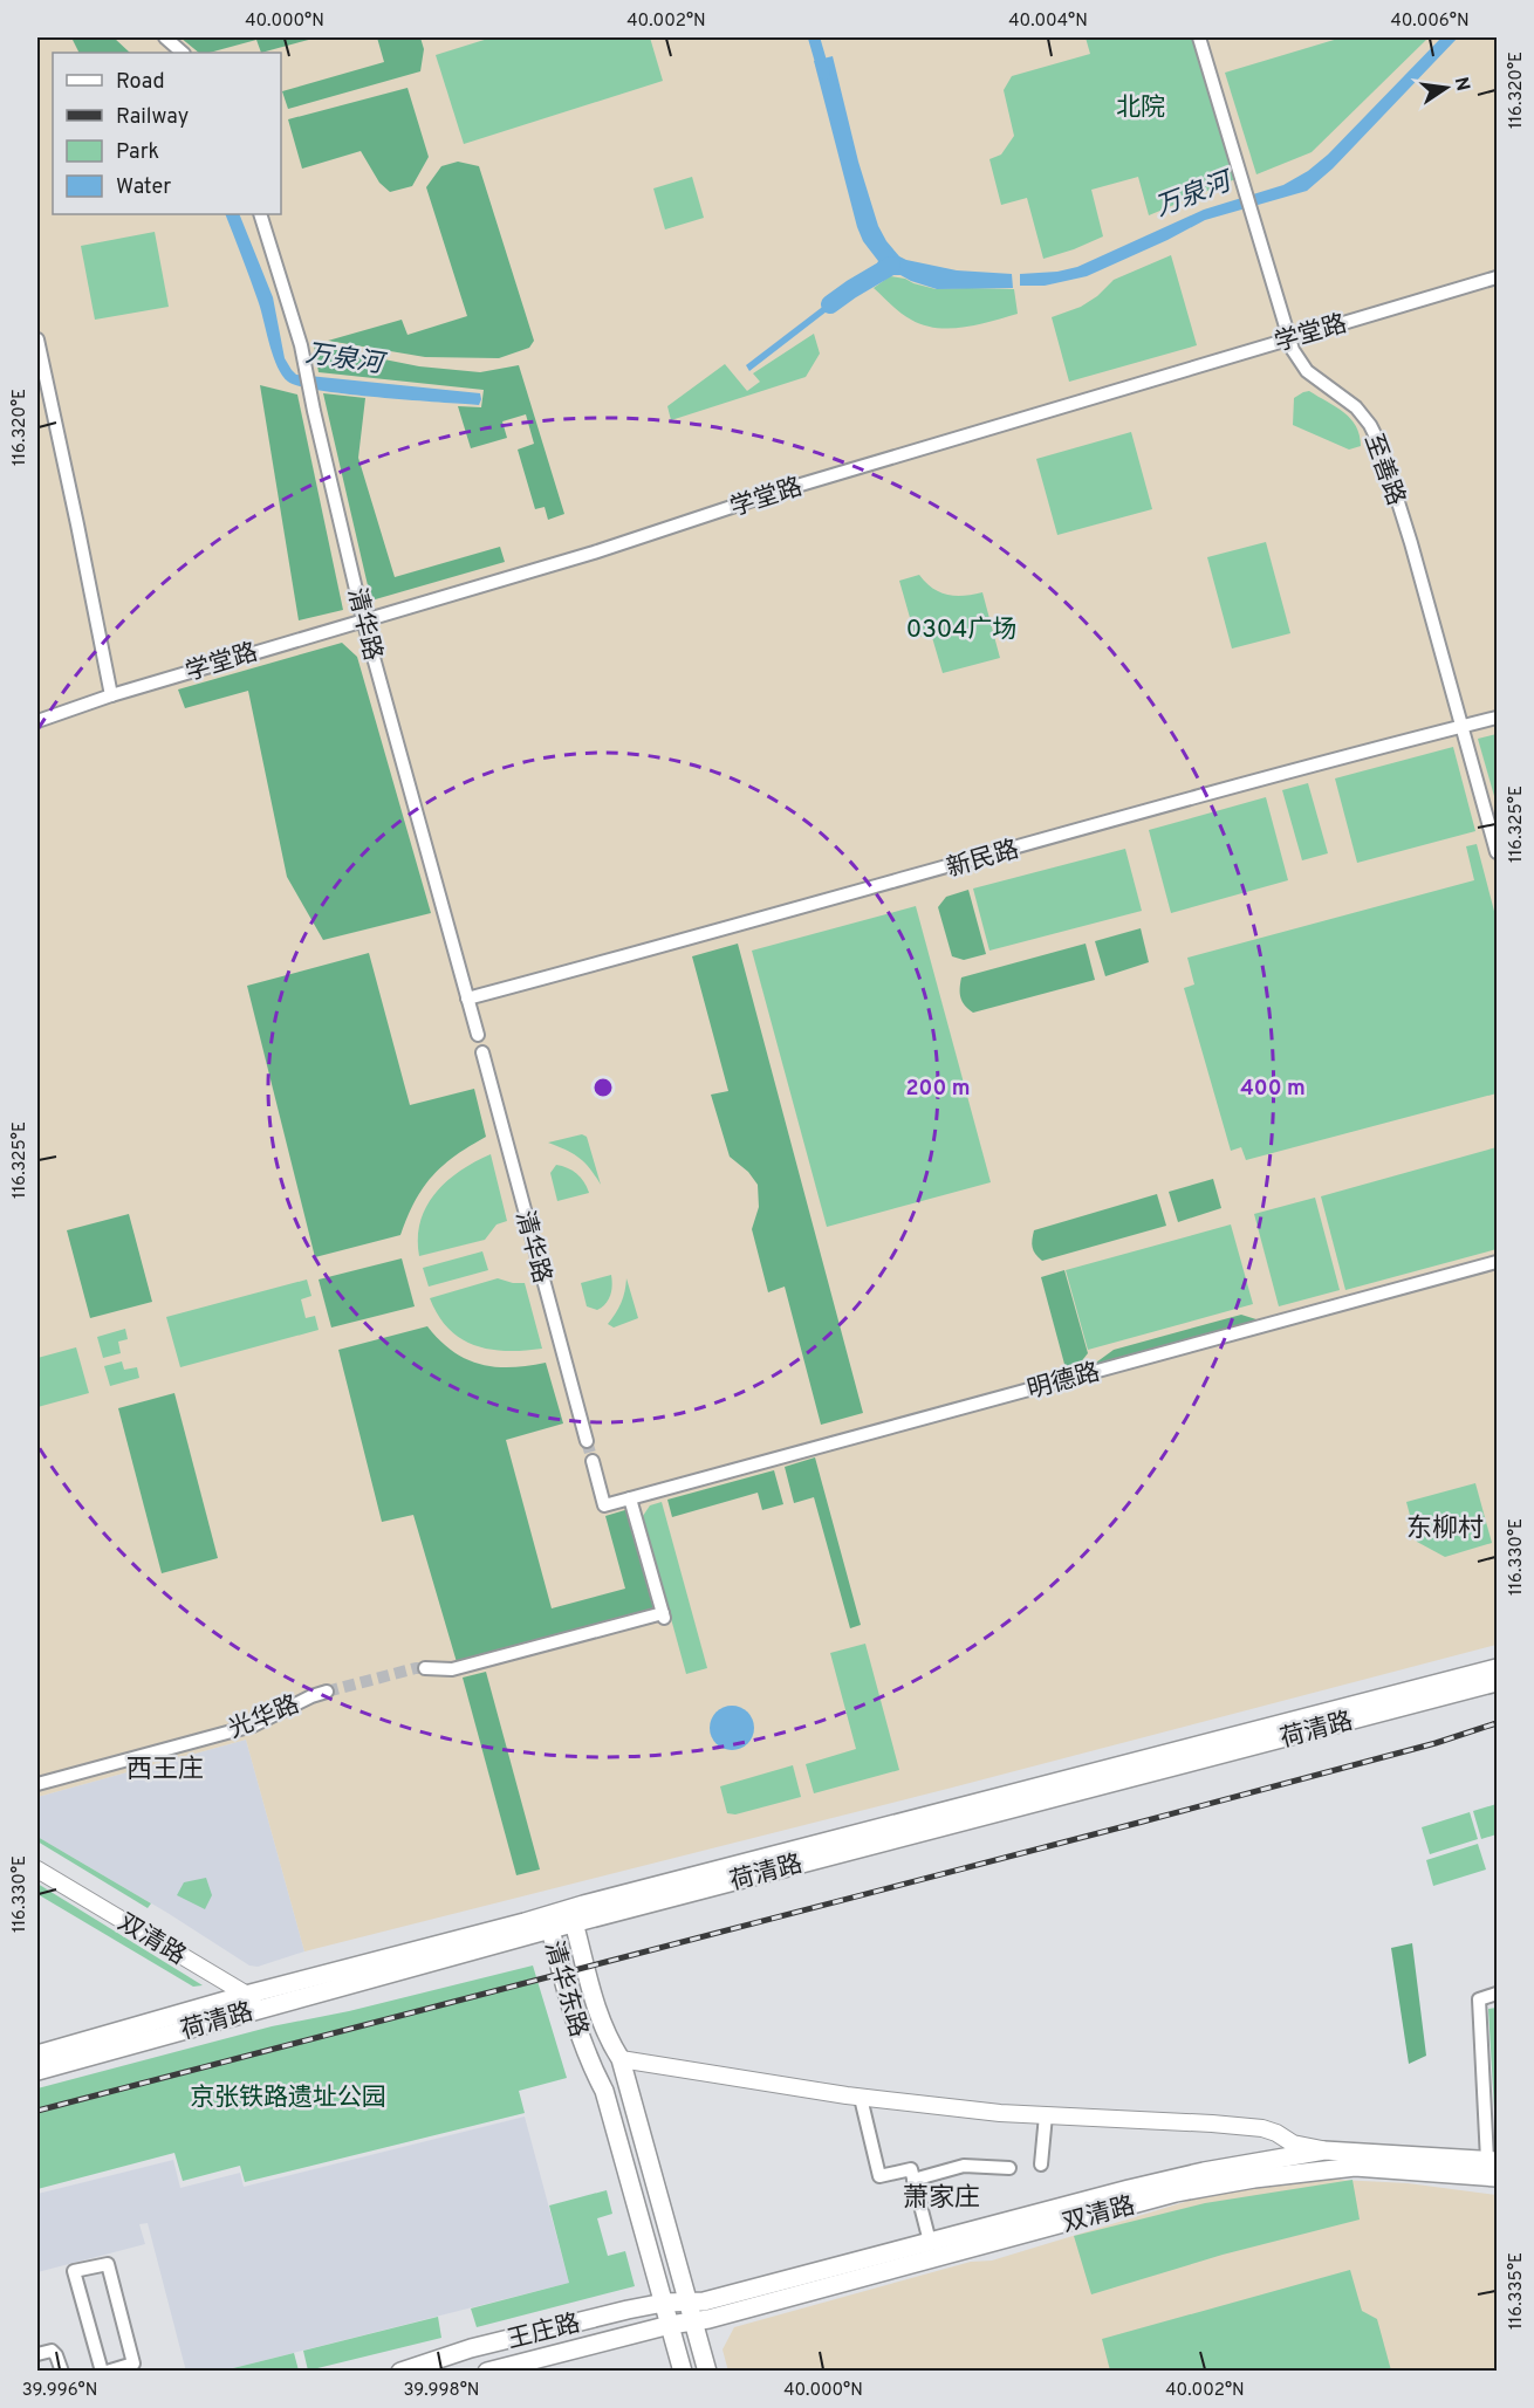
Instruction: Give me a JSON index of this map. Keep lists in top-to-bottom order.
{
  "streets": {
    "main road": [
      "荷清路",
      "双清路",
      "清华东路",
      "王庄路"
    ],
    "street": [
      "学堂路",
      "至善路",
      "清华路",
      "新民路",
      "明德路",
      "光华路"
    ]
  },
  "crossings": [
    ["学堂路", "至善路"],
    ["学堂路", "清华路"],
    ["至善路", "新民路"],
    ["清华路", "新民路"],
    ["荷清路", "双清路"],
    ["荷清路", "清华东路"],
    ["双清路", "清华东路"],
    ["双清路", "王庄路"],
    ["清华东路", "王庄路"]
  ],
  "districts": ["东柳村", "西王庄", "萧家庄"],
  "water": ["万泉河"],
  "parks": ["北院", "0304广场", "京张铁路遗址公园"],
  "legend": [
    "Road",
    "Railway",
    "Park",
    "Water"
  ],
  "north": "right",
  "coordinates": [
    "40.000°N",
    "40.002°N",
    "40.004°N",
    "40.006°N",
    "116.320°E",
    "116.325°E",
    "116.330°E",
    "116.335°E",
    "39.996°N",
    "39.998°N"
  ],
  "rings": ["200 m", "400 m"]
}
